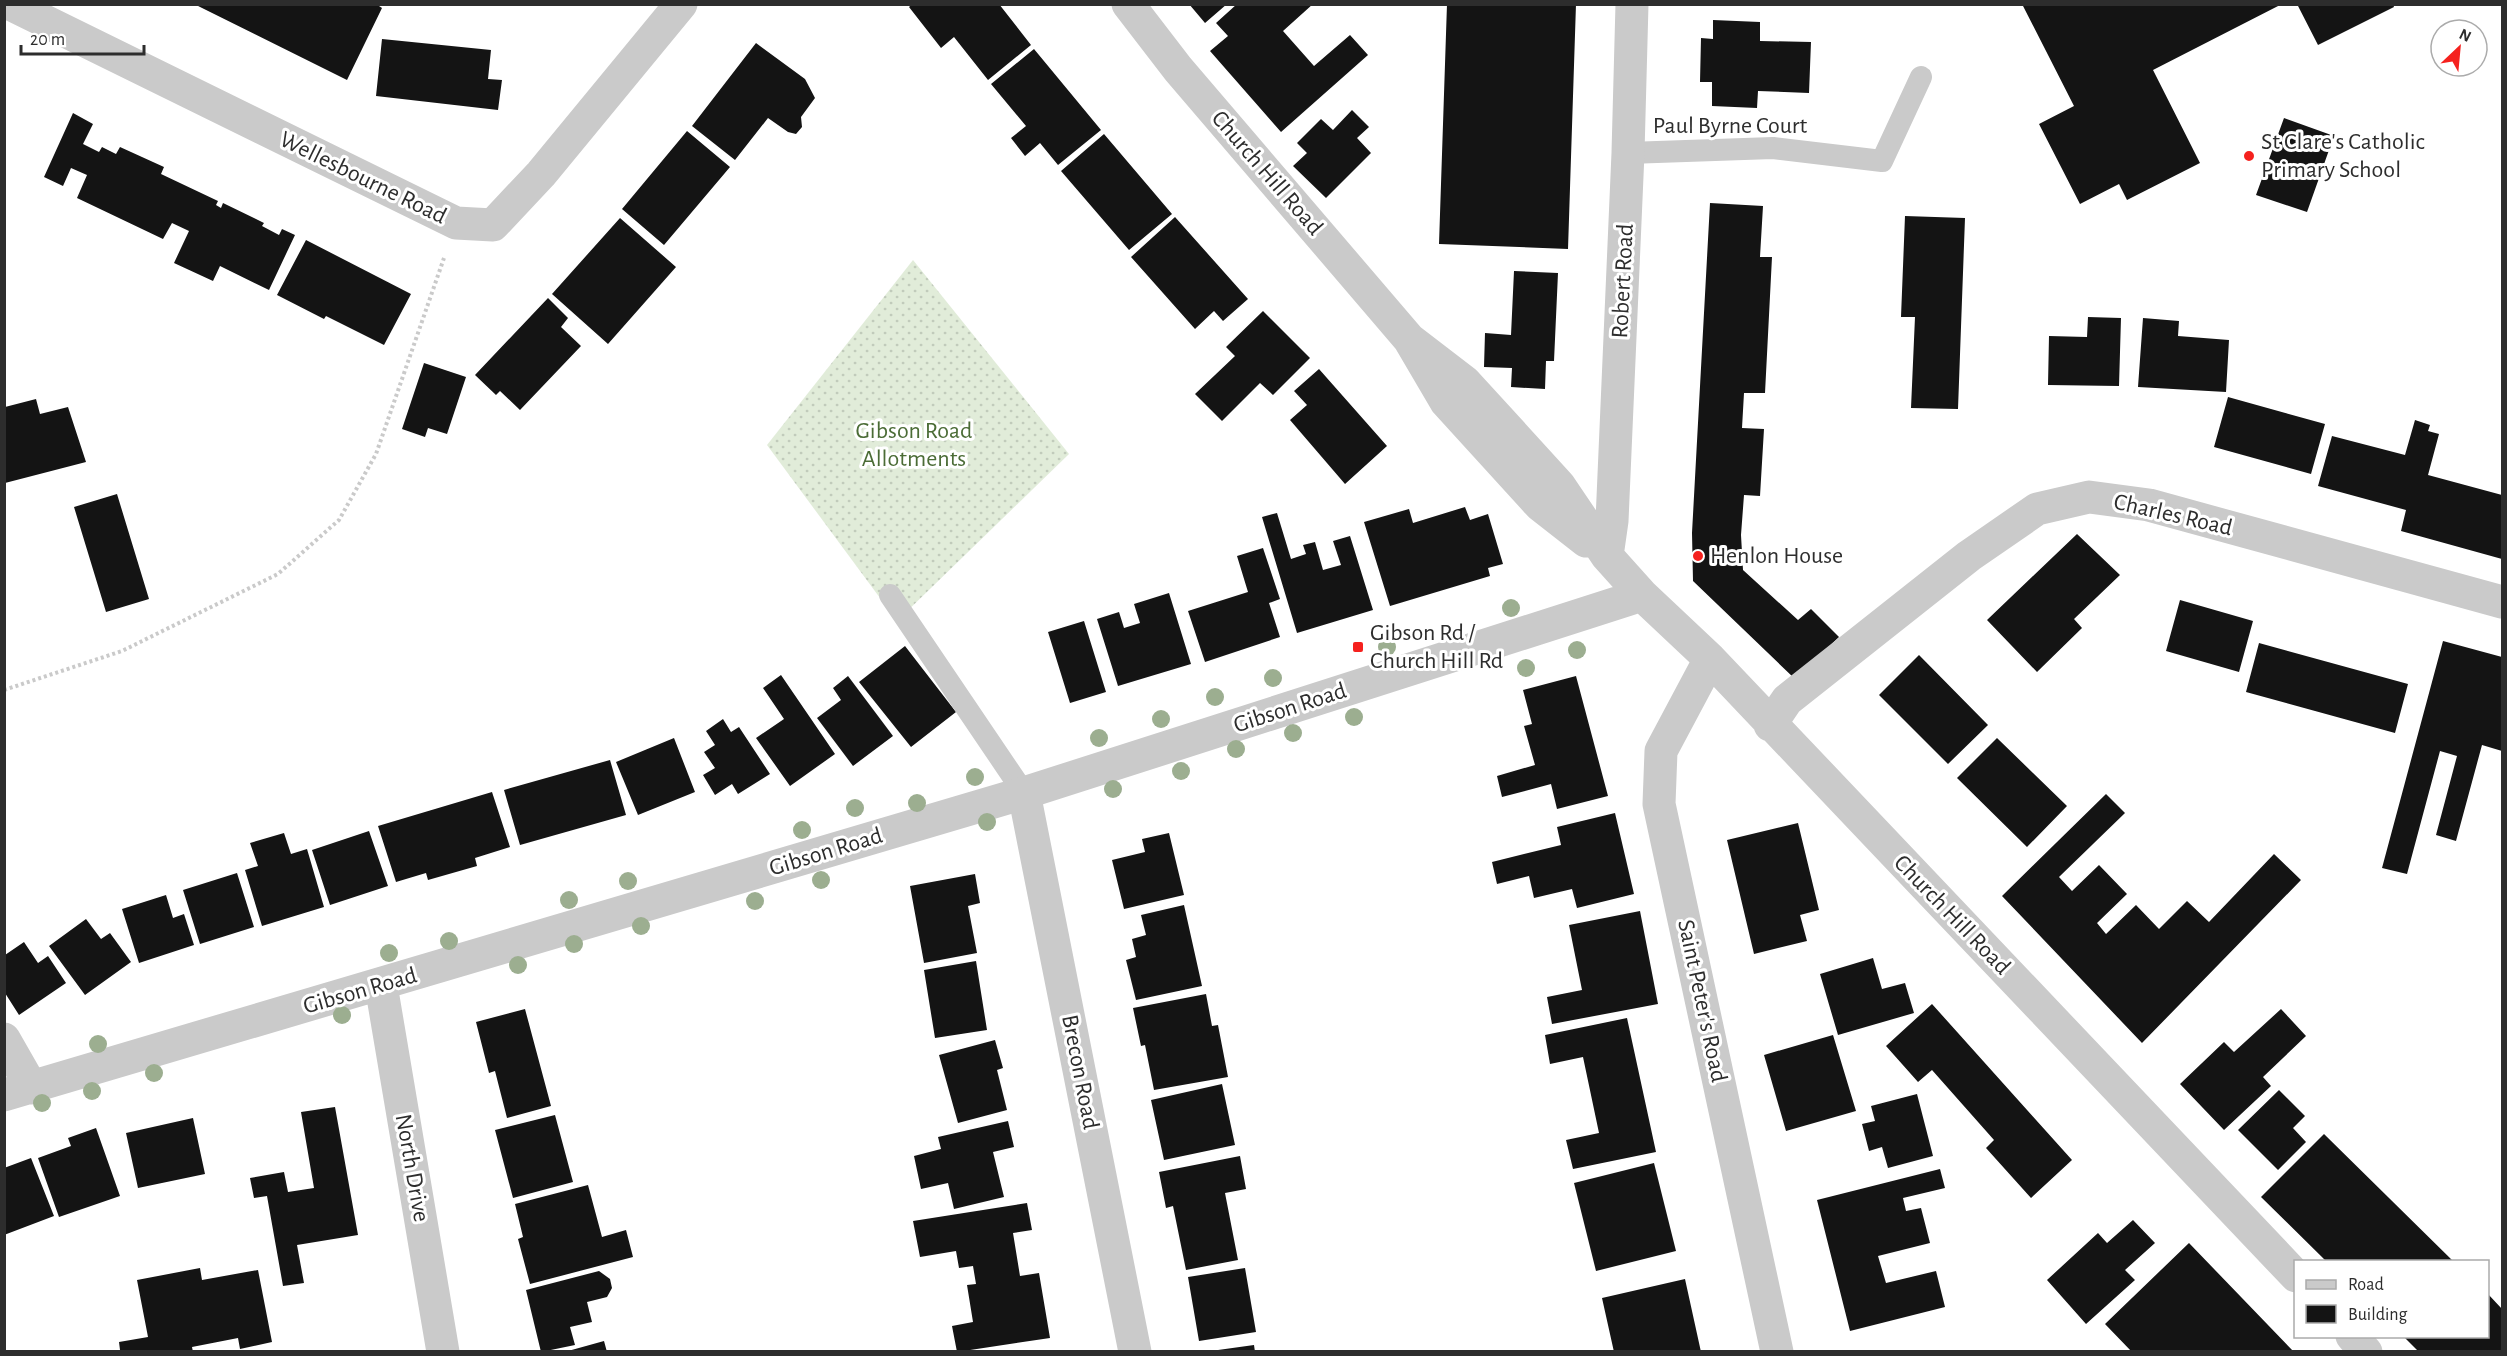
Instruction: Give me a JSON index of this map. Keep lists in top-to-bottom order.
{
  "streets": {
    "street": [
      "Church Hill Road",
      "Wellesbourne Road",
      "Robert Road",
      "Charles Road",
      "Gibson Road",
      "Saint Peter's Road",
      "Brecon Road",
      "North Drive"
    ],
    "lane": ["Paul Byrne Court"]
  },
  "crossings": [
    ["Paul Byrne Court", "Robert Road"],
    ["Church Hill Road", "Robert Road"],
    ["Church Hill Road", "Charles Road"],
    ["Church Hill Road", "Gibson Road"],
    ["Church Hill Road", "Saint Peter's Road"],
    ["Gibson Road", "Brecon Road"],
    ["Gibson Road", "North Drive"]
  ],
  "parks": ["Gibson Road Allotments"],
  "places": {
    "other": ["St Clare's Catholic Primary School", "Henlon House"],
    "transit": ["Gibson Rd / Church Hill Rd"]
  },
  "legend": ["Road", "Building"],
  "scale_bar": "20 m",
  "north": "top right"
}
